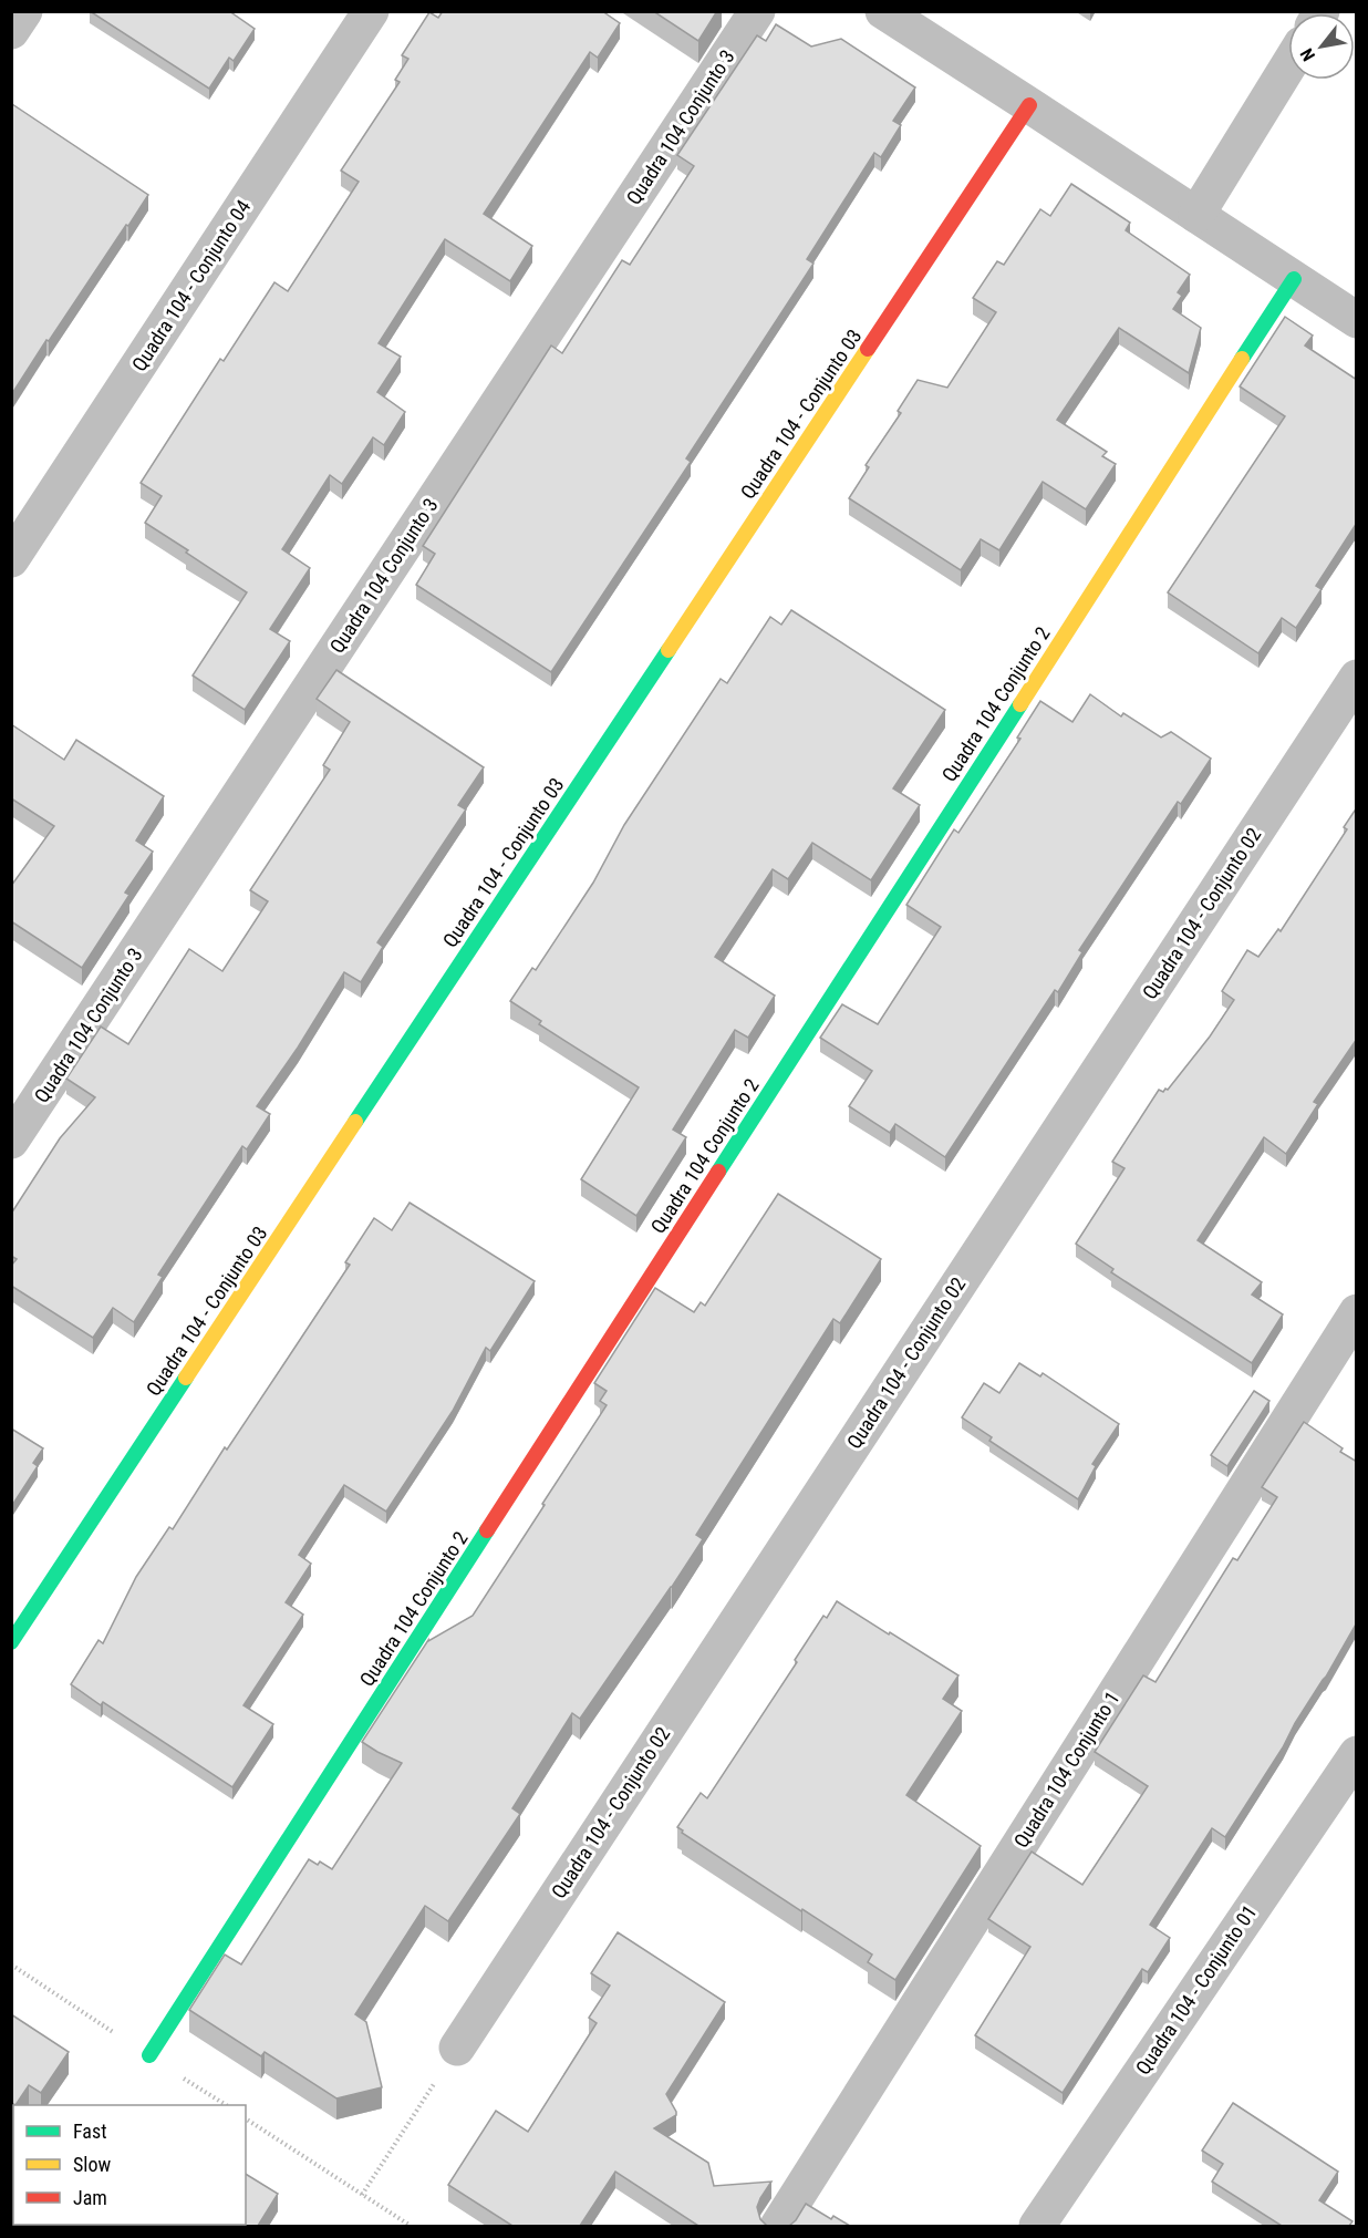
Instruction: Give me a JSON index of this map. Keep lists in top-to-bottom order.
{
  "streets": {
    "street": [
      "Quadra 104 Conjunto 3",
      "Quadra 104 - Conjunto 04",
      "Quadra 104 - Conjunto 03",
      "Quadra 104 Conjunto 2",
      "Quadra 104 - Conjunto 02",
      "Quadra 104 Conjunto 1",
      "Quadra 104 - Conjunto 01"
    ]
  },
  "legend": ["Fast", "Slow", "Jam"],
  "north": "bottom left"
}
